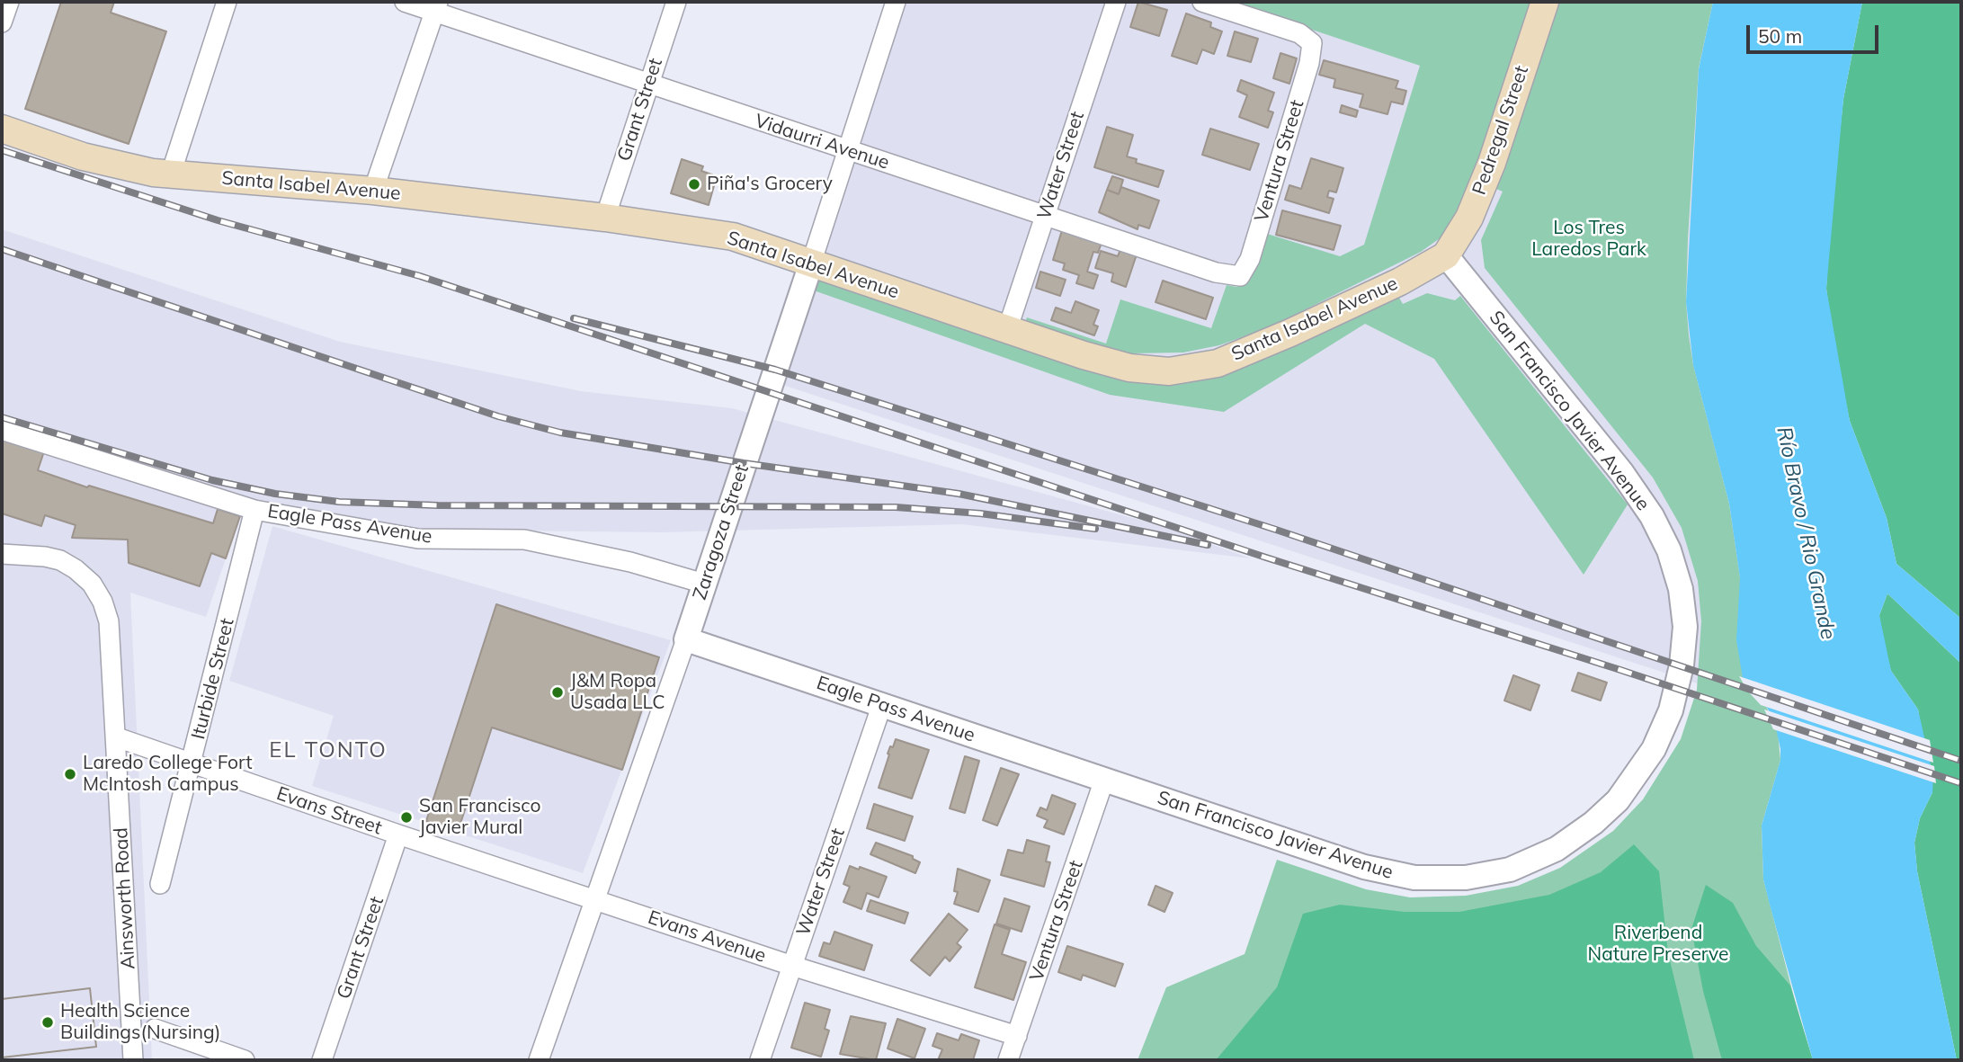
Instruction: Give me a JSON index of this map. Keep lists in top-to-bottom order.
{
  "streets": {
    "main road": ["Pedregal Street", "Santa Isabel Avenue"],
    "street": [
      "Grant Street",
      "Vidaurri Avenue",
      "Ventura Street",
      "Water Street",
      "San Francisco Javier Avenue",
      "Eagle Pass Avenue",
      "Zaragoza Street",
      "Iturbide Street",
      "Evans Street",
      "Ainsworth Road",
      "Evans Avenue"
    ]
  },
  "crossings": [
    ["Grant Street", "Vidaurri Avenue"],
    ["Grant Street", "Santa Isabel Avenue"],
    ["Grant Street", "Evans Street"],
    ["Grant Street", "Evans Avenue"],
    ["Pedregal Street", "Santa Isabel Avenue"],
    ["Pedregal Street", "San Francisco Javier Avenue"],
    ["Vidaurri Avenue", "Ventura Street"],
    ["Vidaurri Avenue", "Water Street"],
    ["Vidaurri Avenue", "Zaragoza Street"],
    ["Ventura Street", "San Francisco Javier Avenue"],
    ["Ventura Street", "Eagle Pass Avenue"],
    ["Ventura Street", "Evans Avenue"],
    ["Water Street", "Santa Isabel Avenue"],
    ["Water Street", "Eagle Pass Avenue"],
    ["Water Street", "Evans Avenue"],
    ["Santa Isabel Avenue", "San Francisco Javier Avenue"],
    ["Santa Isabel Avenue", "Zaragoza Street"],
    ["San Francisco Javier Avenue", "Eagle Pass Avenue"],
    ["Eagle Pass Avenue", "Zaragoza Street"],
    ["Eagle Pass Avenue", "Iturbide Street"],
    ["Zaragoza Street", "Evans Avenue"],
    ["Iturbide Street", "Evans Street"],
    ["Evans Street", "Ainsworth Road"],
    ["Evans Street", "Evans Avenue"]
  ],
  "districts": ["EL TONTO"],
  "water": ["Río Bravo / Rio Grande"],
  "parks": ["Los Tres Laredos Park", "Riverbend Nature Preserve"],
  "places": [
    "Piña's Grocery",
    "J&M Ropa Usada LLC",
    "Laredo College Fort McIntosh Campus",
    "San Francisco Javier Mural",
    "Health Science Buildings(Nursing)"
  ],
  "scale_bar": "50 m"
}
